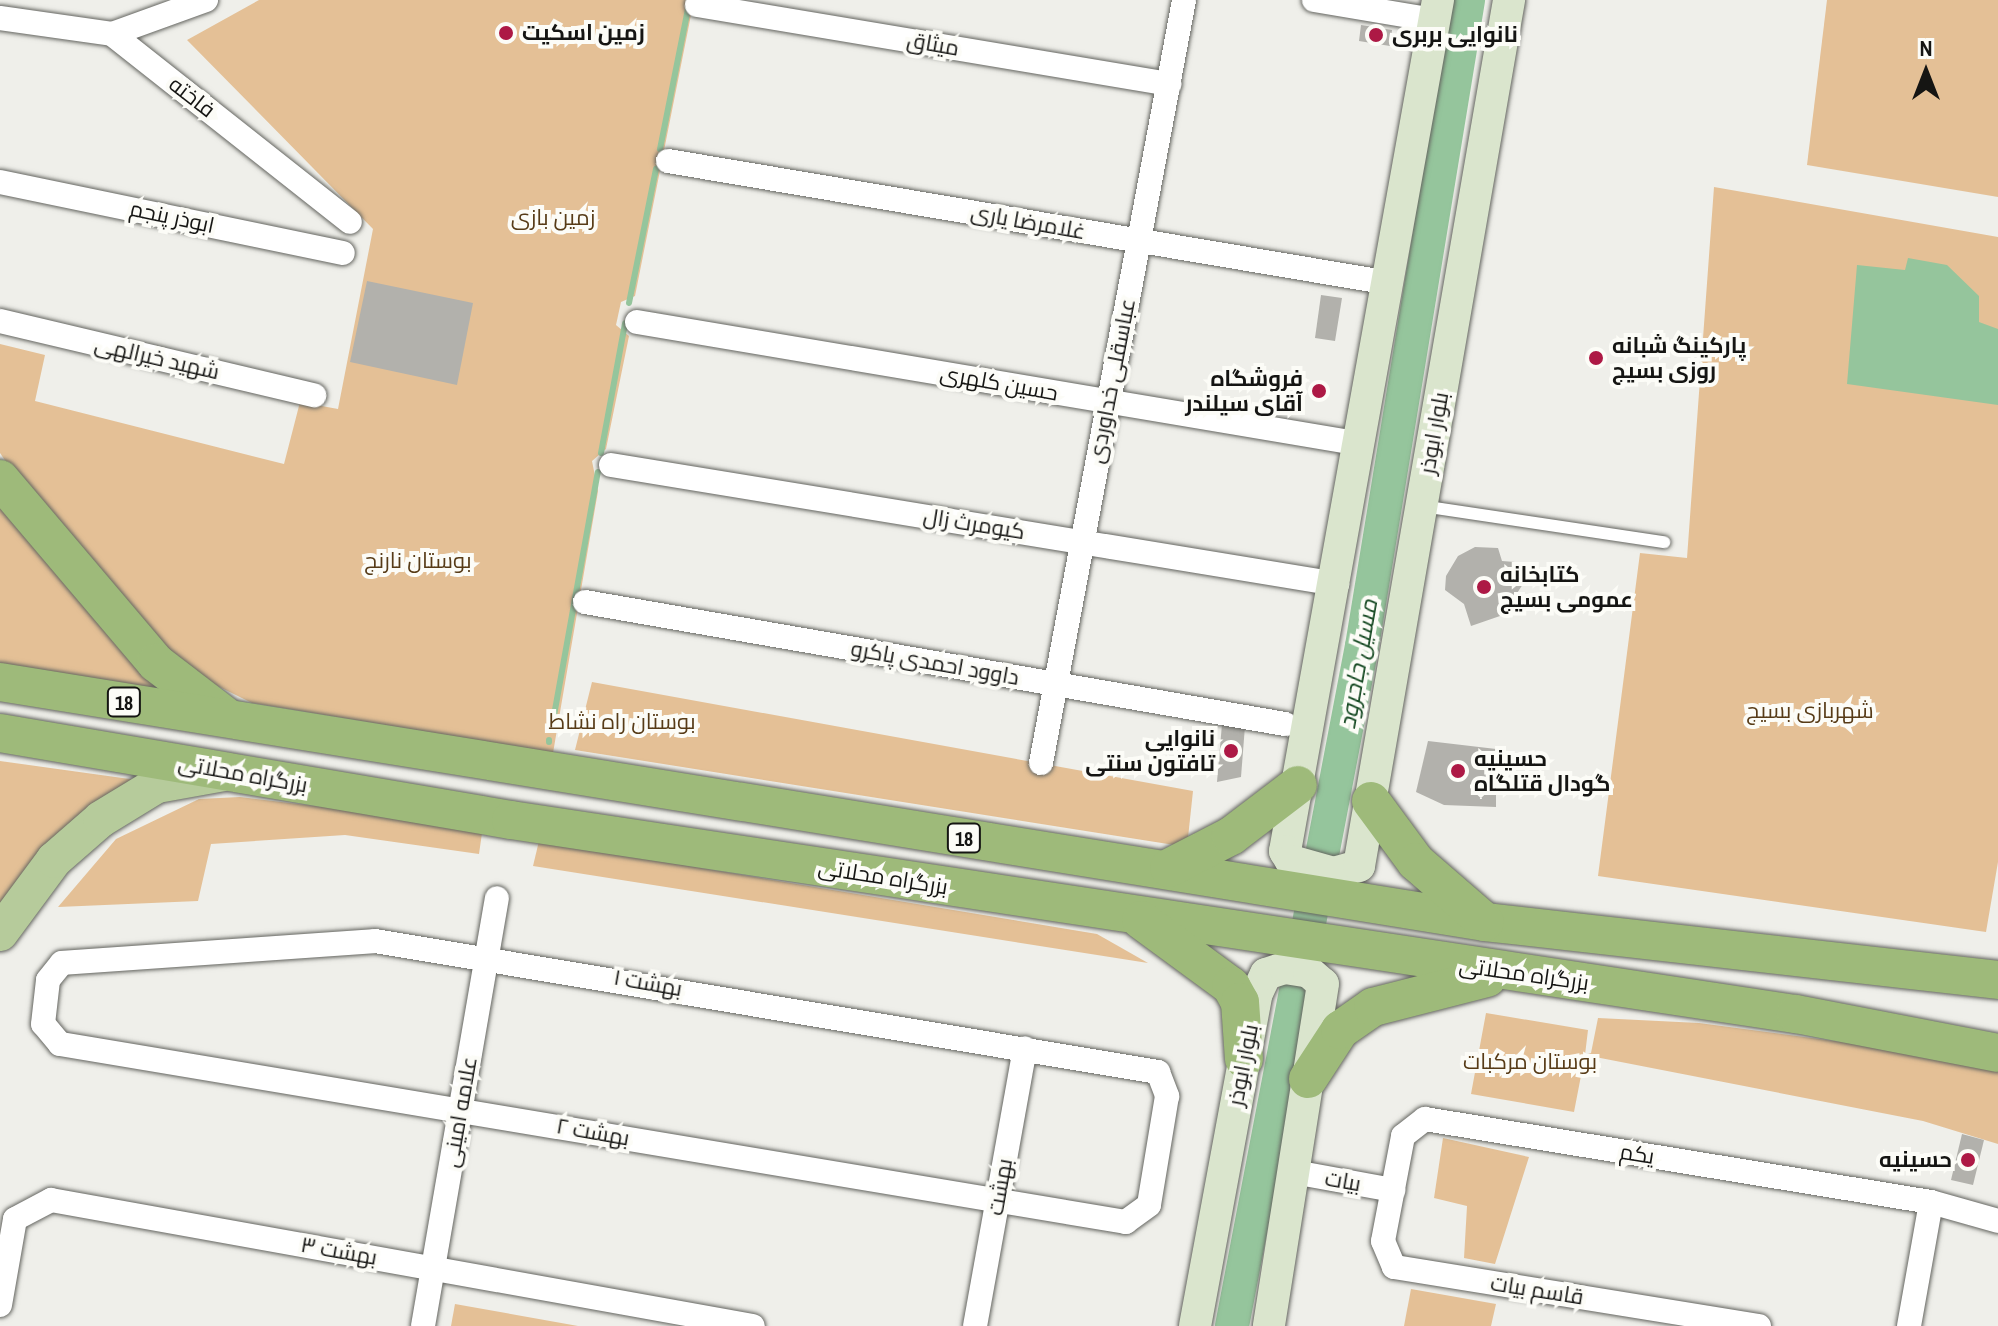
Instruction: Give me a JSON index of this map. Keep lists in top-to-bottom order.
{
  "streets": {
    "highway": ["18", "بزرگراه محلاتی"],
    "main road": ["بلوار ابوذر"],
    "street": [
      "میثاق",
      "فاخته",
      "ابوذر پنجم",
      "غلامرضا یاری",
      "شهید خیرالهی",
      "عباسقلی خداوردی",
      "حسین کلهری",
      "کیومرث زال",
      "داوود احمدی پاکرو",
      "بهشت ۱",
      "علامه امینی",
      "بهشت ۲",
      "یکم",
      "بیات",
      "بهشت",
      "بهشت ۳",
      "قاسم بیات"
    ]
  },
  "crossings": [
    ["میثاق", "عباسقلی خداوردی"],
    ["غلامرضا یاری", "عباسقلی خداوردی"],
    ["عباسقلی خداوردی", "حسین کلهری"],
    ["عباسقلی خداوردی", "کیومرث زال"],
    ["عباسقلی خداوردی", "داوود احمدی پاکرو"],
    ["بلوار ابوذر", "18"],
    ["بلوار ابوذر", "بیات"],
    ["بهشت ۱", "علامه امینی"],
    ["بهشت ۱", "بهشت ۲"],
    ["بهشت ۱", "بهشت"],
    ["علامه امینی", "بهشت ۲"],
    ["علامه امینی", "بهشت ۳"],
    ["بهشت ۲", "بهشت"],
    ["یکم", "بیات"],
    ["یکم", "قاسم بیات"],
    ["بیات", "قاسم بیات"]
  ],
  "water": ["مسیل جاجرود"],
  "parks": [
    "زمین بازی",
    "بوستان نارنج",
    "شهربازی بسیج",
    "بوستان راه نشاط",
    "بوستان مرکبات"
  ],
  "places": [
    "زمین اسکیت",
    "نانوایی بربری",
    "پارکینگ شبانه روزی بسیج",
    "فروشگاه آقای سیلندر",
    "کتابخانه عمومی بسیج",
    "نانوایی تافتون سنتی",
    "حسینیه گودال قتلگاه",
    "حسینیه"
  ],
  "north": "top"
}
